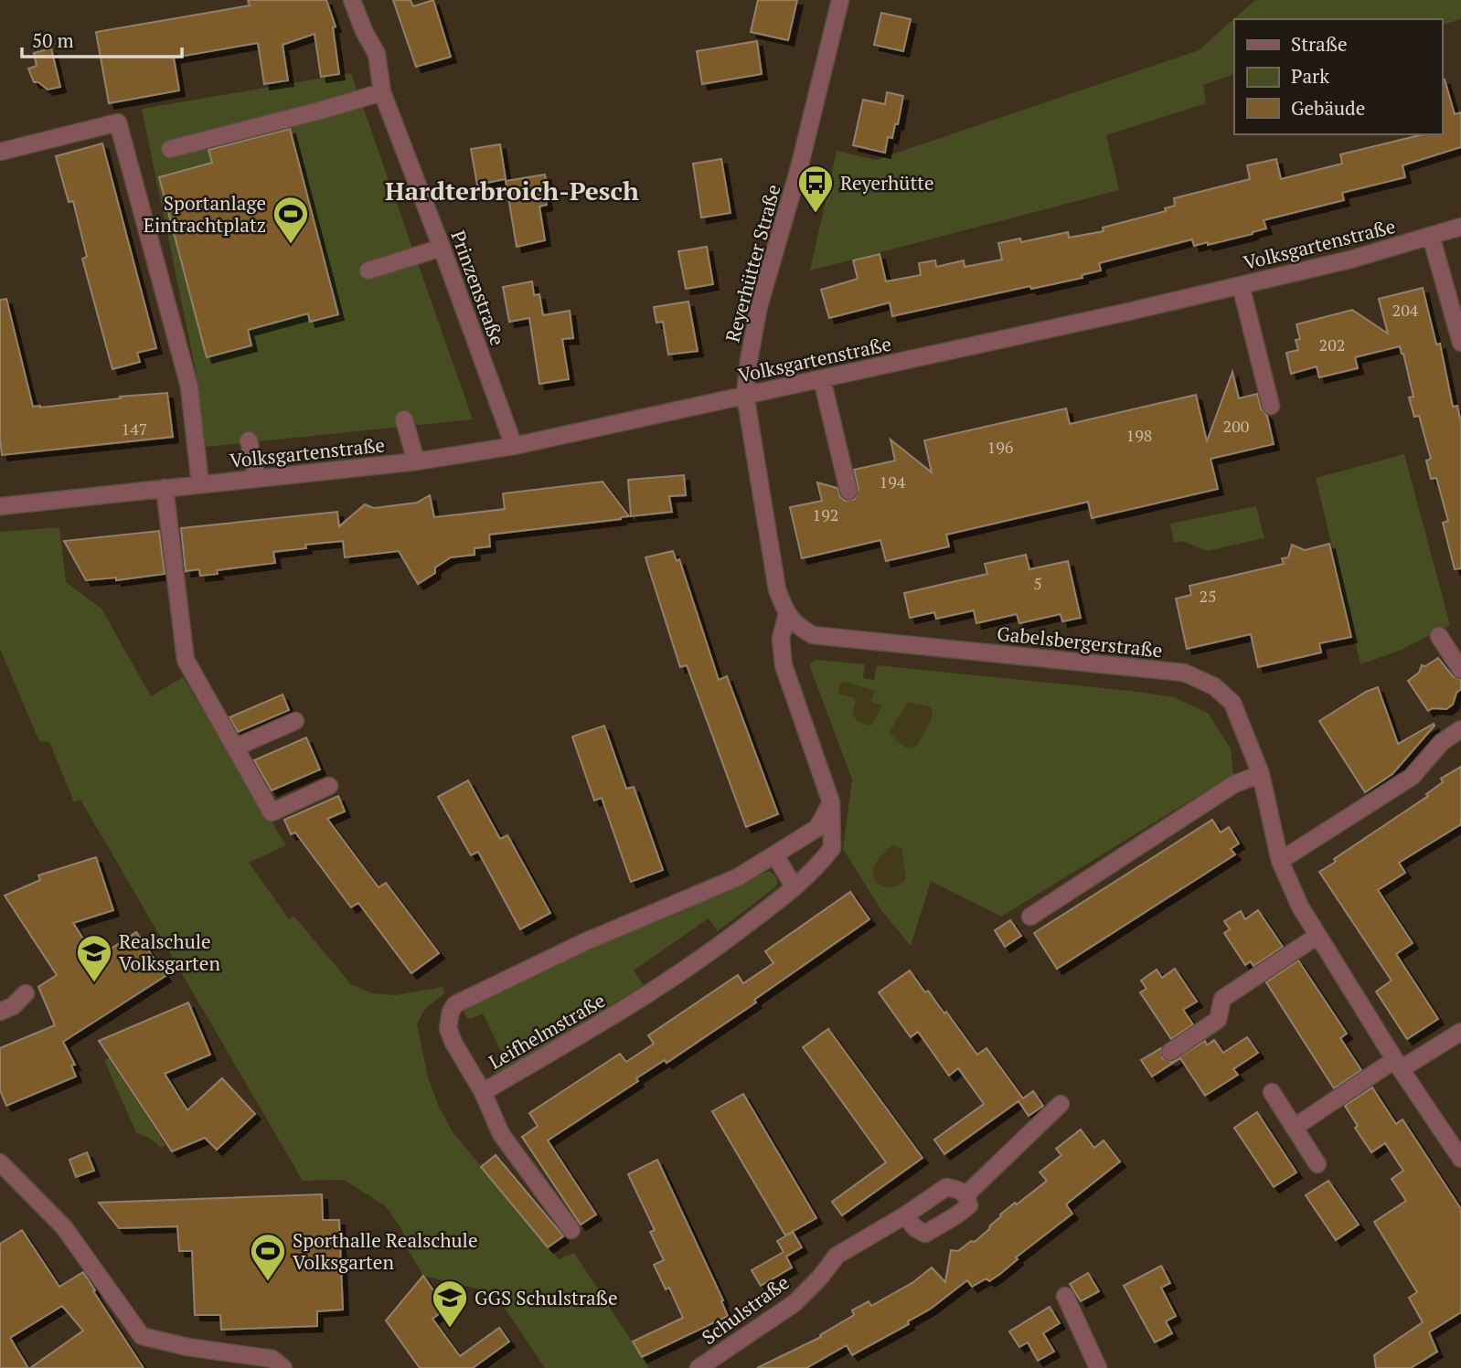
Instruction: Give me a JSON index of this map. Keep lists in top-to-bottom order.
{
  "streets": {
    "street": [
      "Volksgartenstraße",
      "Reyerhütter Straße",
      "Prinzenstraße",
      "Gabelsbergerstraße",
      "Leifhelmstraße",
      "Schulstraße"
    ]
  },
  "crossings": [
    ["Volksgartenstraße", "Reyerhütter Straße"],
    ["Volksgartenstraße", "Prinzenstraße"],
    ["Reyerhütter Straße", "Gabelsbergerstraße"],
    ["Reyerhütter Straße", "Leifhelmstraße"]
  ],
  "districts": ["Hardterbroich-Pesch"],
  "places": {
    "bus stop": ["Reyerhütte"],
    "sports": ["Sportanlage Eintrachtplatz", "Sporthalle Realschule Volksgarten"],
    "school or university": ["Realschule Volksgarten", "GGS Schulstraße"]
  },
  "house_numbers": [
    "204",
    "202",
    "200",
    "147",
    "198",
    "196",
    "194",
    "192",
    "5",
    "25"
  ],
  "legend": ["Straße", "Park", "Gebäude"],
  "scale_bar": "50 m"
}
